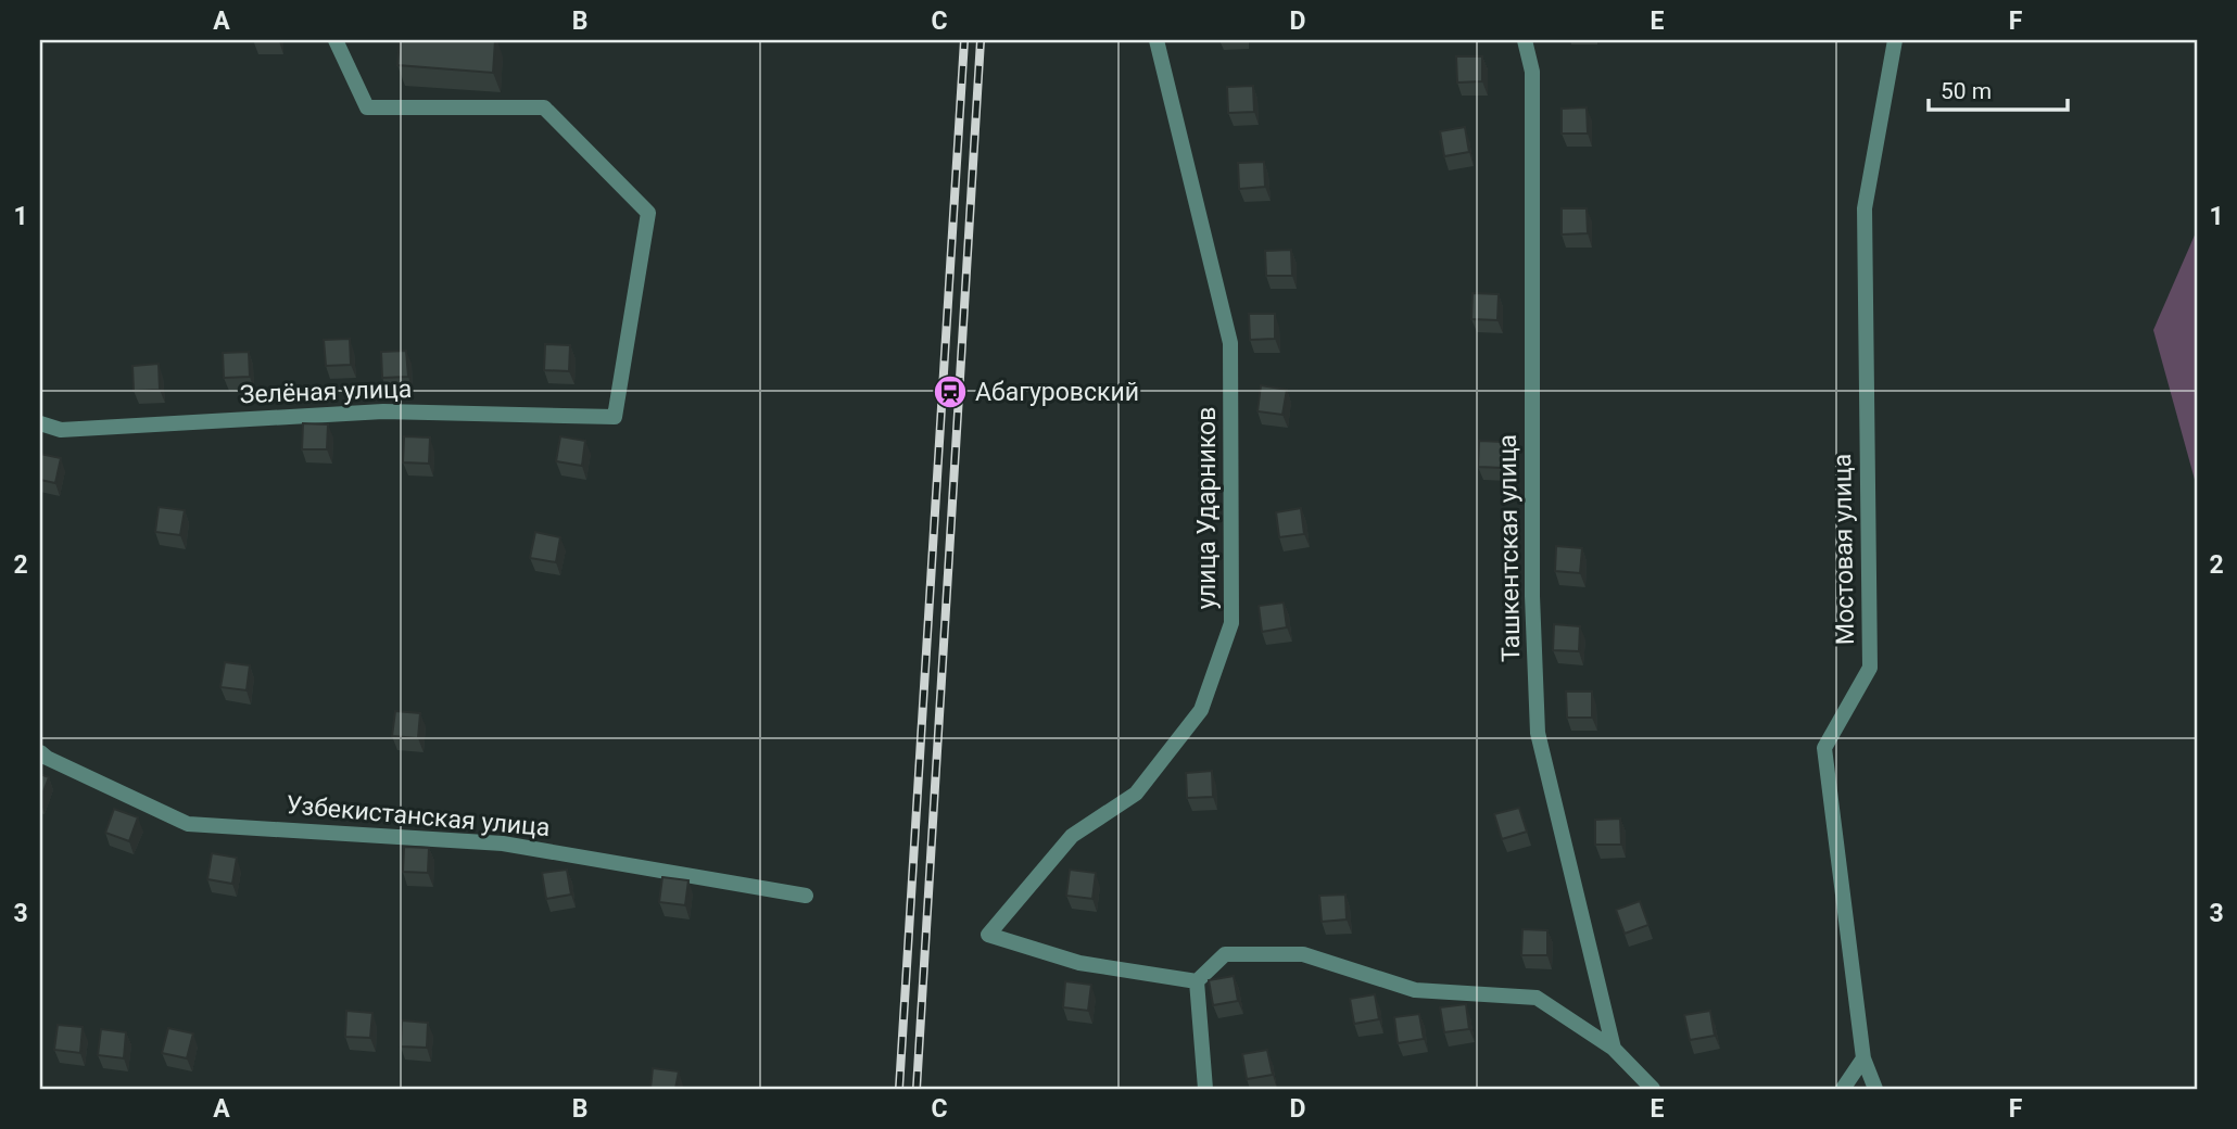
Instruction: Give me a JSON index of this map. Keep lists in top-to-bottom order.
{
  "streets": {
    "street": [
      "Зелёная улица",
      "улица Ударников",
      "Ташкентская улица",
      "Мостовая улица",
      "Узбекистанская улица"
    ]
  },
  "places": {
    "station": ["Абагуровский"]
  },
  "scale_bar": "50 m",
  "grid": {
    "columns": [
      "A",
      "B",
      "C",
      "D",
      "E",
      "F"
    ],
    "rows": ["1", "2", "3"]
  }
}
